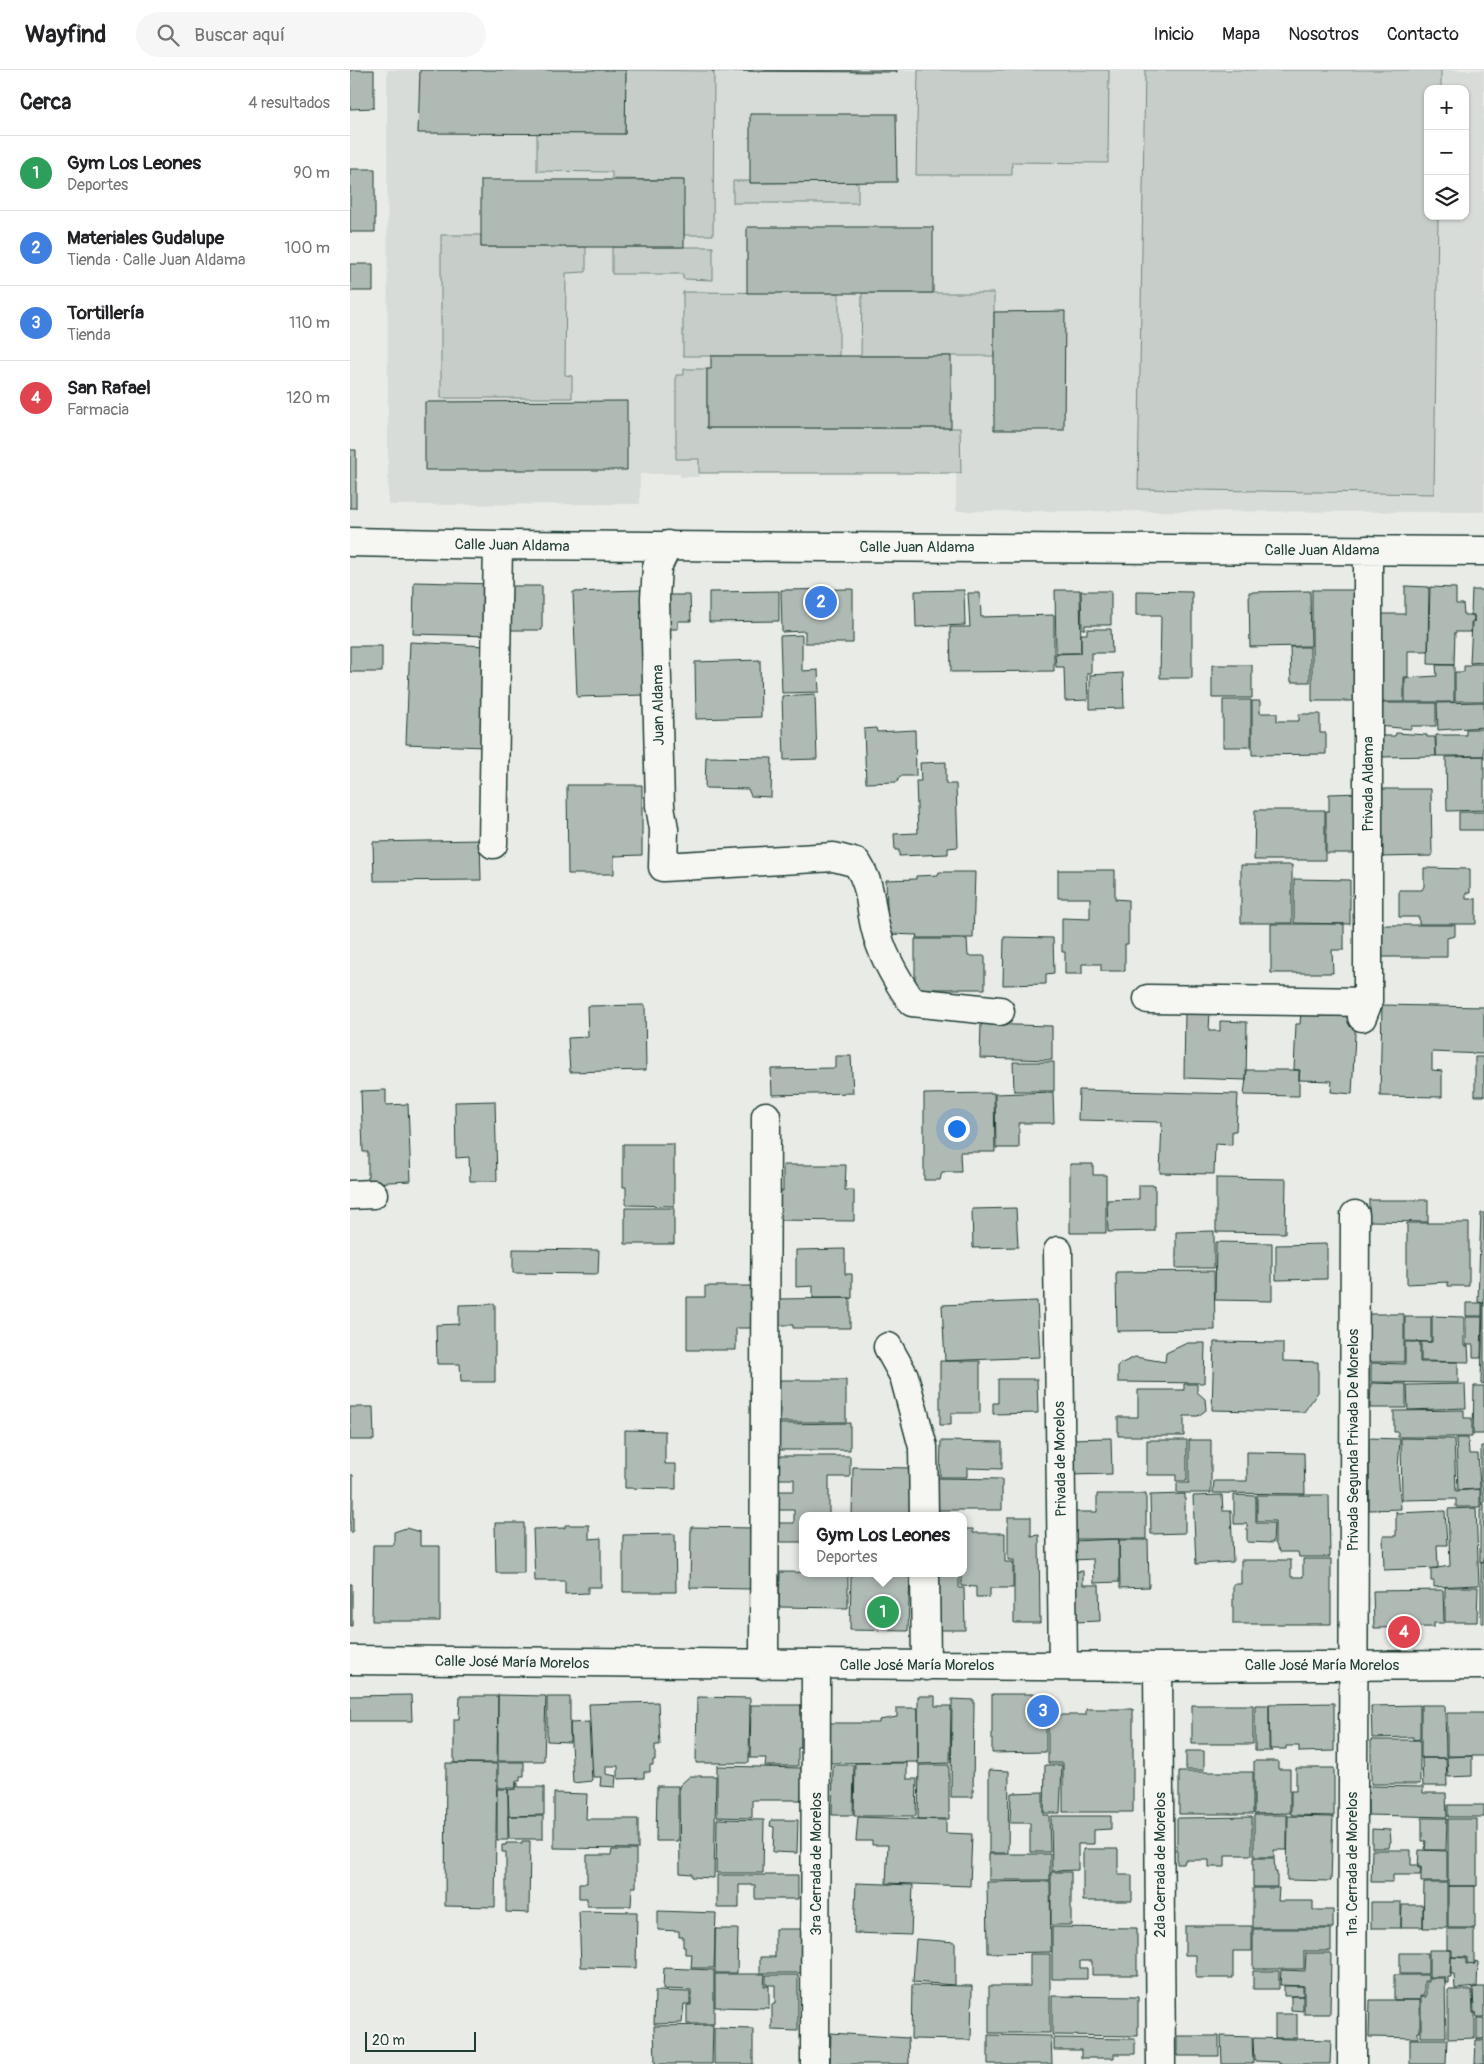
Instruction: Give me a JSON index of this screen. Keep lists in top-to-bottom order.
{
  "streets": {
    "street": [
      "Calle Juan Aldama",
      "Juan Aldama",
      "Privada Aldama",
      "Privada Segunda Privada De Morelos",
      "Privada de Morelos",
      "Calle José María Morelos",
      "3ra Cerrada de Morelos",
      "1ra. Cerrada de Morelos",
      "2da Cerrada de Morelos"
    ]
  },
  "crossings": [
    ["Calle Juan Aldama", "Juan Aldama"],
    ["Calle Juan Aldama", "Privada Aldama"],
    ["Privada Segunda Privada De Morelos", "Calle José María Morelos"],
    ["Privada Segunda Privada De Morelos", "1ra. Cerrada de Morelos"],
    ["Privada de Morelos", "Calle José María Morelos"],
    ["Calle José María Morelos", "3ra Cerrada de Morelos"],
    ["Calle José María Morelos", "1ra. Cerrada de Morelos"],
    ["Calle José María Morelos", "2da Cerrada de Morelos"]
  ],
  "scale_bar": "20 m",
  "page": {
    "header": "Wayfind",
    "search": "Buscar aquí",
    "nav": [
      "Inicio",
      "Mapa",
      "Nosotros",
      "Contacto"
    ],
    "heading": ["Cerca", "4 resultados"],
    "map_buttons": ["+", "−"],
    "list": [
      {
        "mark": "1",
        "name": "Gym Los Leones",
        "note": "Deportes",
        "value": "90 m"
      },
      {
        "mark": "2",
        "name": "Materiales Gudalupe",
        "note": "Tienda · Calle Juan Aldama",
        "value": "100 m"
      },
      {
        "mark": "3",
        "name": "Tortillería",
        "note": "Tienda",
        "value": "110 m"
      },
      {
        "mark": "4",
        "name": "San Rafael",
        "note": "Farmacia",
        "value": "120 m"
      }
    ],
    "pins": [
      "2",
      "1",
      "4",
      "3"
    ],
    "popup": ["Gym Los Leones", "Deportes"],
    "scale": "20 m"
  }
}
